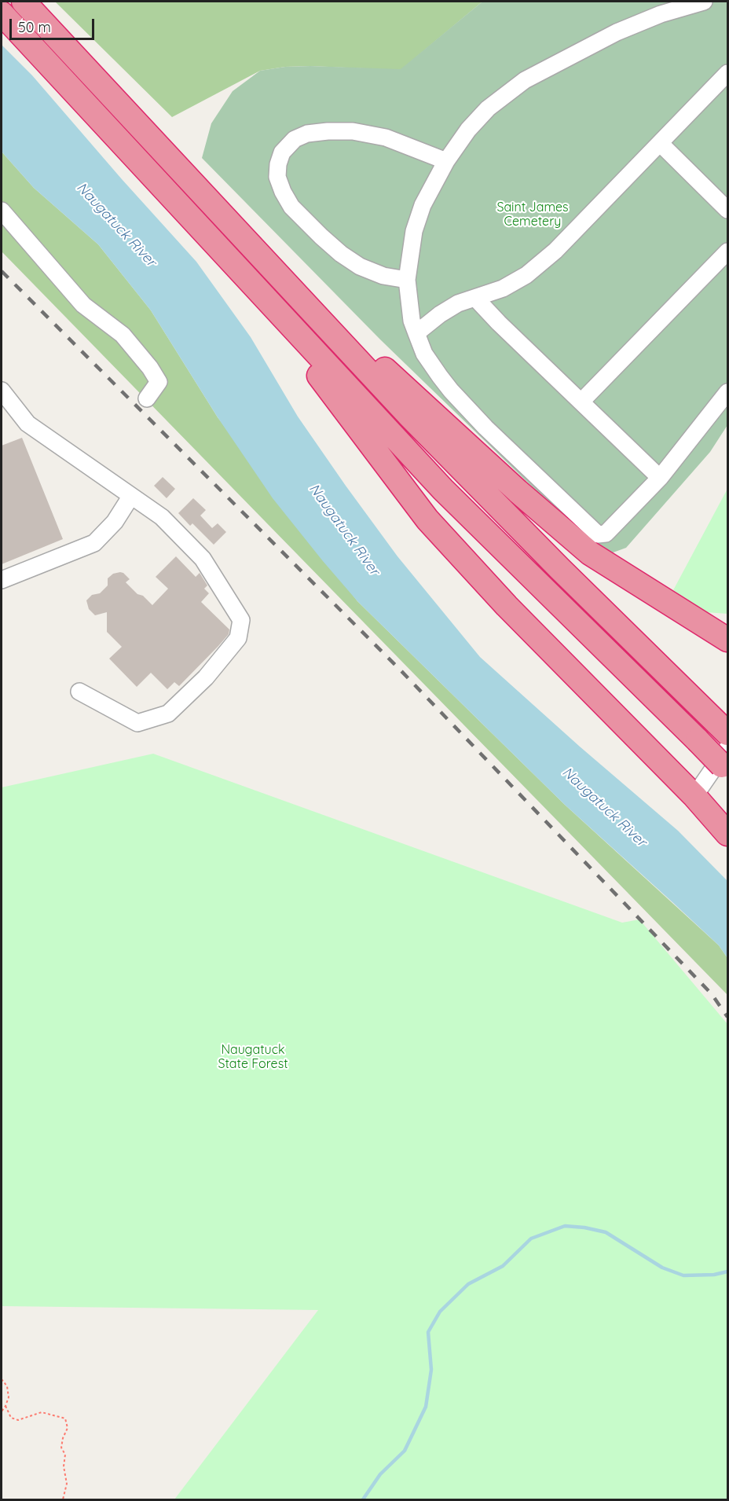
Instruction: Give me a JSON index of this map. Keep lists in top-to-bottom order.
{
  "water": ["Naugatuck River"],
  "parks": ["Saint James Cemetery", "Naugatuck State Forest"],
  "scale_bar": "50 m"
}
